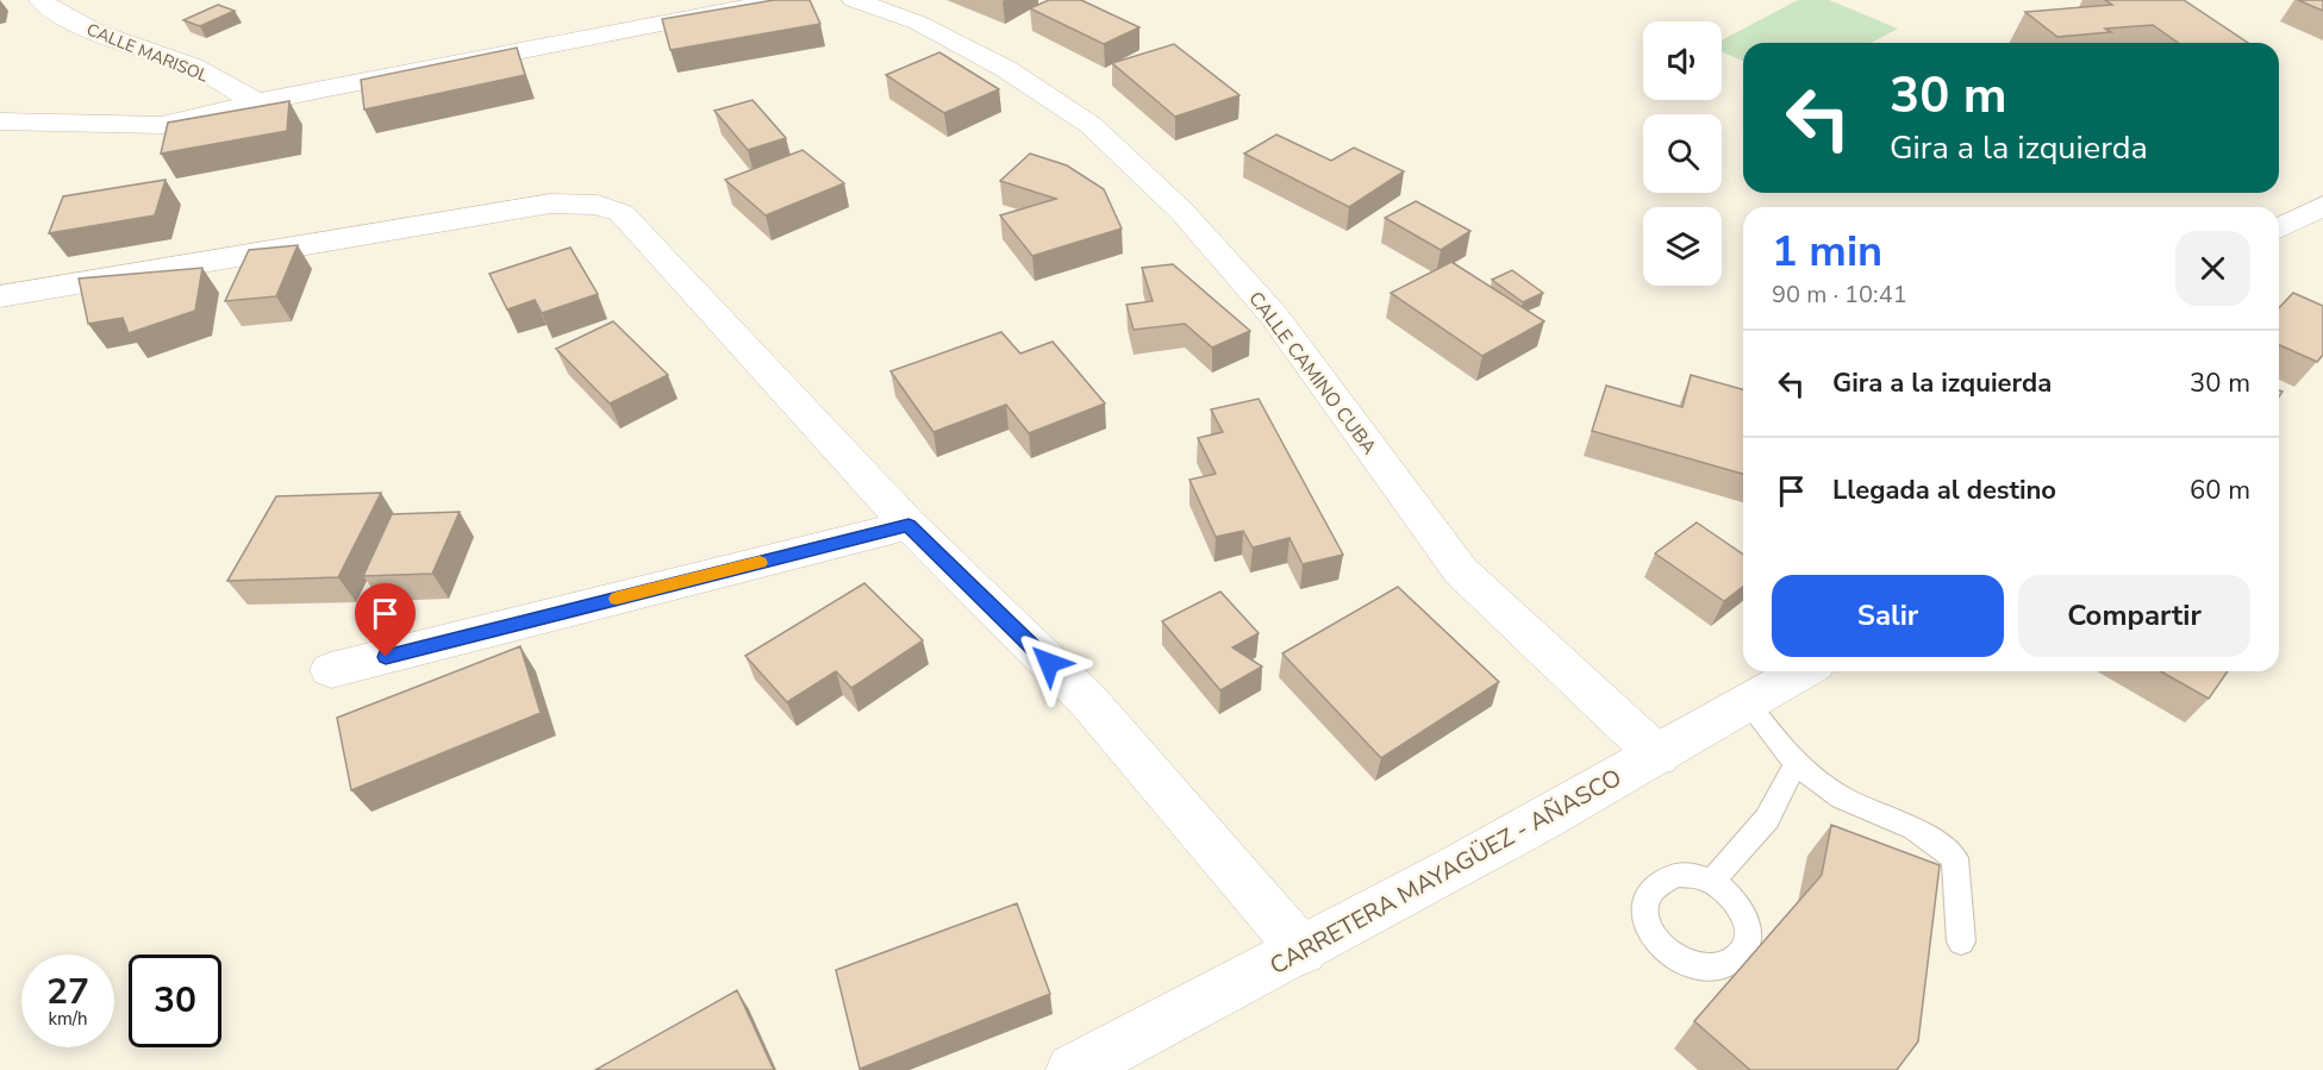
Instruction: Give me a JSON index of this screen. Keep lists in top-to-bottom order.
{
  "streets": {
    "street": ["CALLE MARISOL", "CALLE CAMINO CUBA", "CARRETERA MAYAGÜEZ - AÑASCO"]
  },
  "crossings": [
    ["CALLE CAMINO CUBA", "CARRETERA MAYAGÜEZ - AÑASCO"]
  ],
  "page": {
    "turn": ["30 m", "Gira a la izquierda"],
    "heading": ["1 min", "90 m · 10:41"],
    "list": [
      {
        "name": "Gira a la izquierda",
        "value": "30 m"
      },
      {
        "name": "Llegada al destino",
        "value": "60 m"
      }
    ],
    "buttons": ["Salir", "Compartir"],
    "speed": "27 km/h",
    "limit": "30"
  }
}
